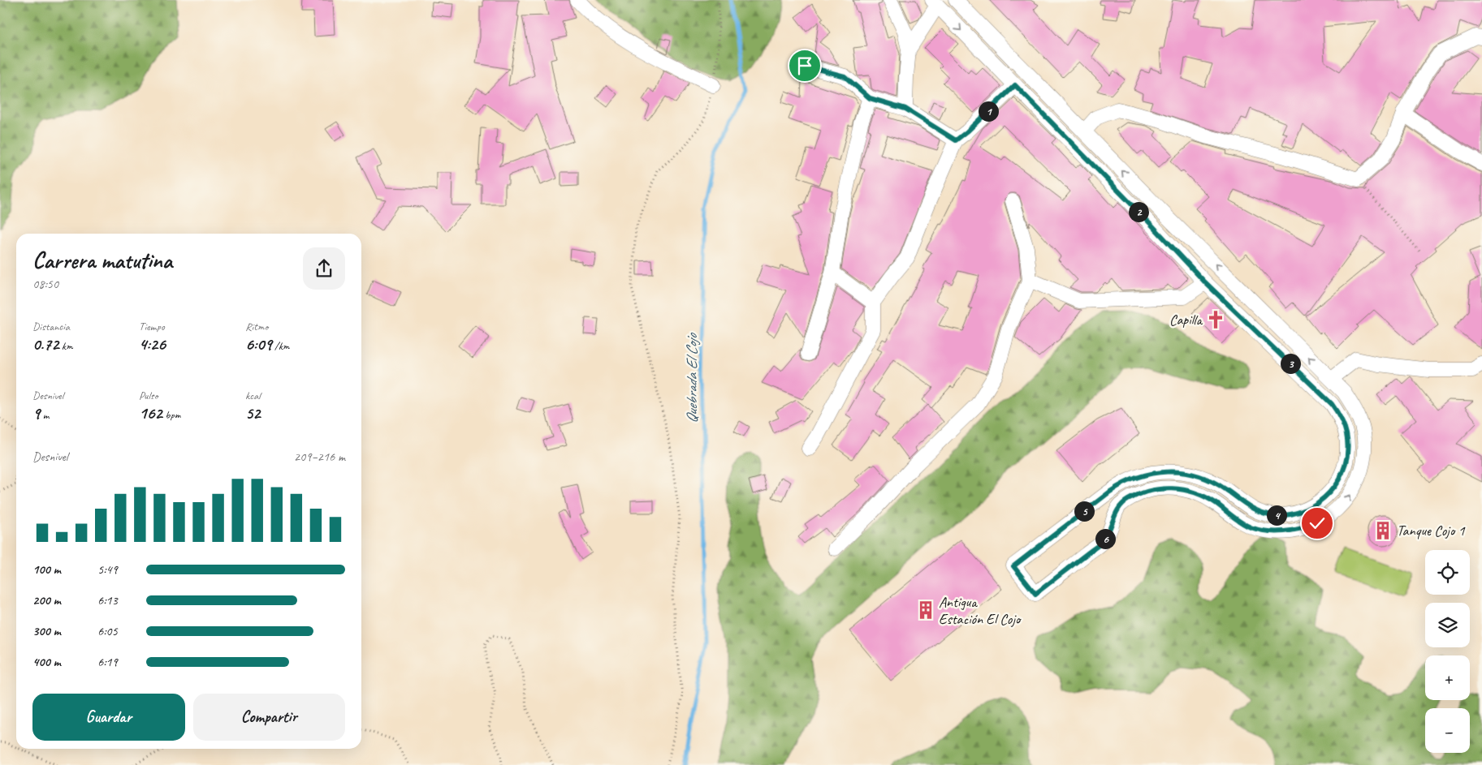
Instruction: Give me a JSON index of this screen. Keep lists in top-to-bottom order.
{
  "water": ["Quebrada El Cojo"],
  "places": {
    "church": ["Capilla"],
    "building": ["Tanque Cojo 1", "Antigua Estación El Cojo"]
  },
  "page": {
    "pins": [
      "1",
      "2",
      "3",
      "5",
      "4",
      "6"
    ],
    "heading": ["Carrera matutina", "08:50"],
    "stats": [
      ["Distancia", "0.72 km"],
      ["Tiempo", "4:26"],
      ["Ritmo", "6:09 /km"],
      ["Desnivel", "9 m"],
      ["Pulso", "162 bpm"],
      ["kcal", "52"]
    ],
    "chart": ["Desnivel", "209–216 m"],
    "map_buttons": ["+", "−"],
    "list": [
      {
        "name": "100 m",
        "note": "5:49"
      },
      {
        "name": "200 m",
        "note": "6:13"
      },
      {
        "name": "300 m",
        "note": "6:05"
      },
      {
        "name": "400 m",
        "note": "6:19"
      }
    ],
    "buttons": ["Guardar", "Compartir"]
  }
}
